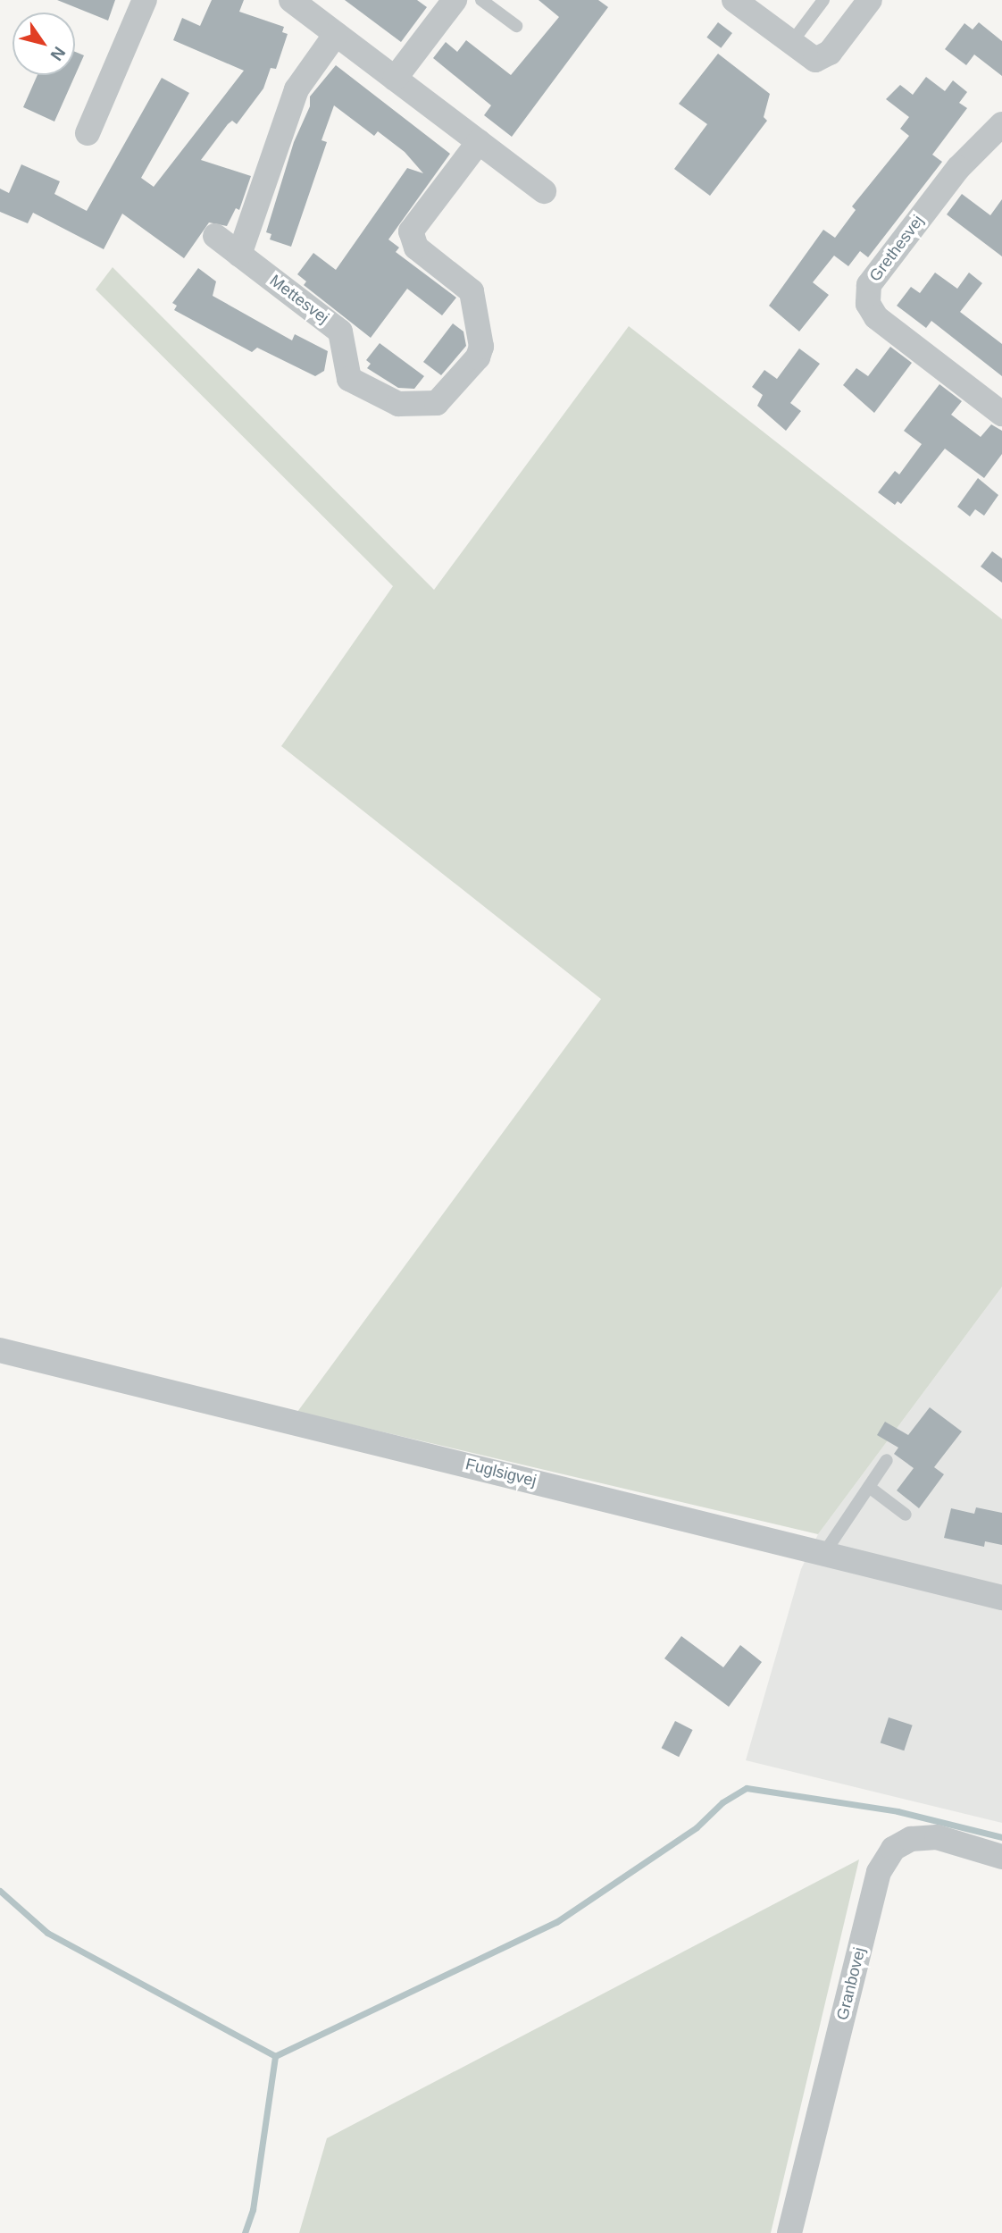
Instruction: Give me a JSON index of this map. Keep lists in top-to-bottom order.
{
  "streets": {
    "street": [
      "Grethesvej",
      "Mettesvej",
      "Fuglsigvej",
      "Granbovej"
    ]
  },
  "north": "bottom right"
}
